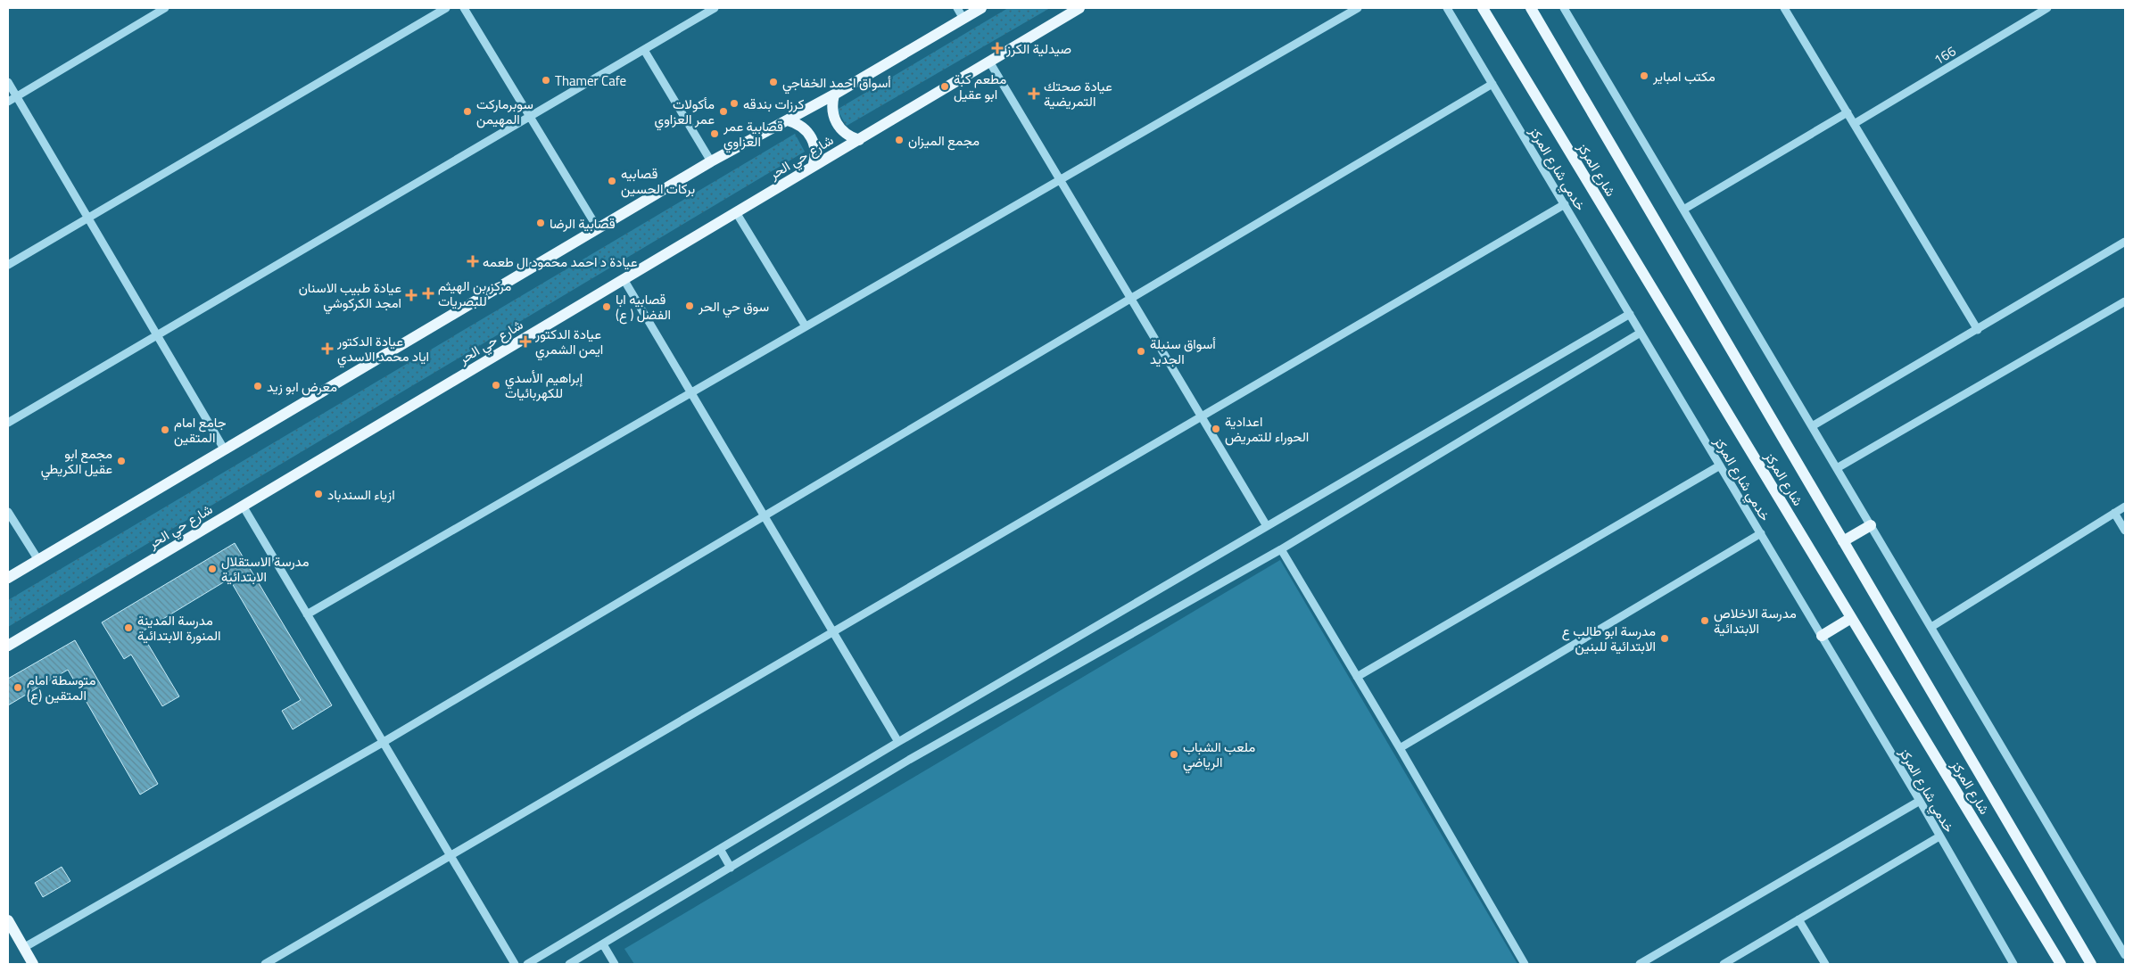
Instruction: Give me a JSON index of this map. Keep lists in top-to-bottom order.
{
  "streets": {
    "main road": ["شارع حي الحر", "شارع المركز"],
    "street": ["166", "خدمي شارع المركز"]
  },
  "places": {
    "health": [
      "صيدلية الكرز",
      "عيادة صحتك التمريضية",
      "عيادة د احمد محمود ال طعمه",
      "مركز بن الهيثم للبصريات",
      "عيادة طبيب الاسنان امجد الكركوشي",
      "عيادة الدكتور ايمن الشمري",
      "عيادة الدكتور اياد محمد الاسدي"
    ],
    "other": [
      "مكتب امباير",
      "Thamer Cafe",
      "أسواق احمد الخفاجي",
      "مطعم كبة ابو عقيل",
      "كرزات بندقه",
      "سوبرماركت المهيمن",
      "مأكولات عمر العزاوي",
      "قصابية عمر العزاوي",
      "مجمع الميزان",
      "قصابيه بركات الحسين",
      "قصابية الرضا",
      "سوق حي الحر",
      "قصابيه ابا الفضل ( ع)",
      "أسواق سنبلة الجديد",
      "إبراهيم الأسدي للكهربائيات",
      "معرض ابو زيد",
      "اعدادية الحوراء للتمريض",
      "جامع امام المتقين",
      "مجمع ابو عقيل الكريطي",
      "ازياء السندباد",
      "مدرسة الاستقلال الابتدائية",
      "مدرسة الاخلاص الابتدائية",
      "مدرسة المدينة المنورة الابتدائية",
      "مدرسة ابو طالب ع الابتدائية للبنين",
      "متوسطة امام المتقين (ع)",
      "ملعب الشباب الرياضي"
    ]
  }
}
